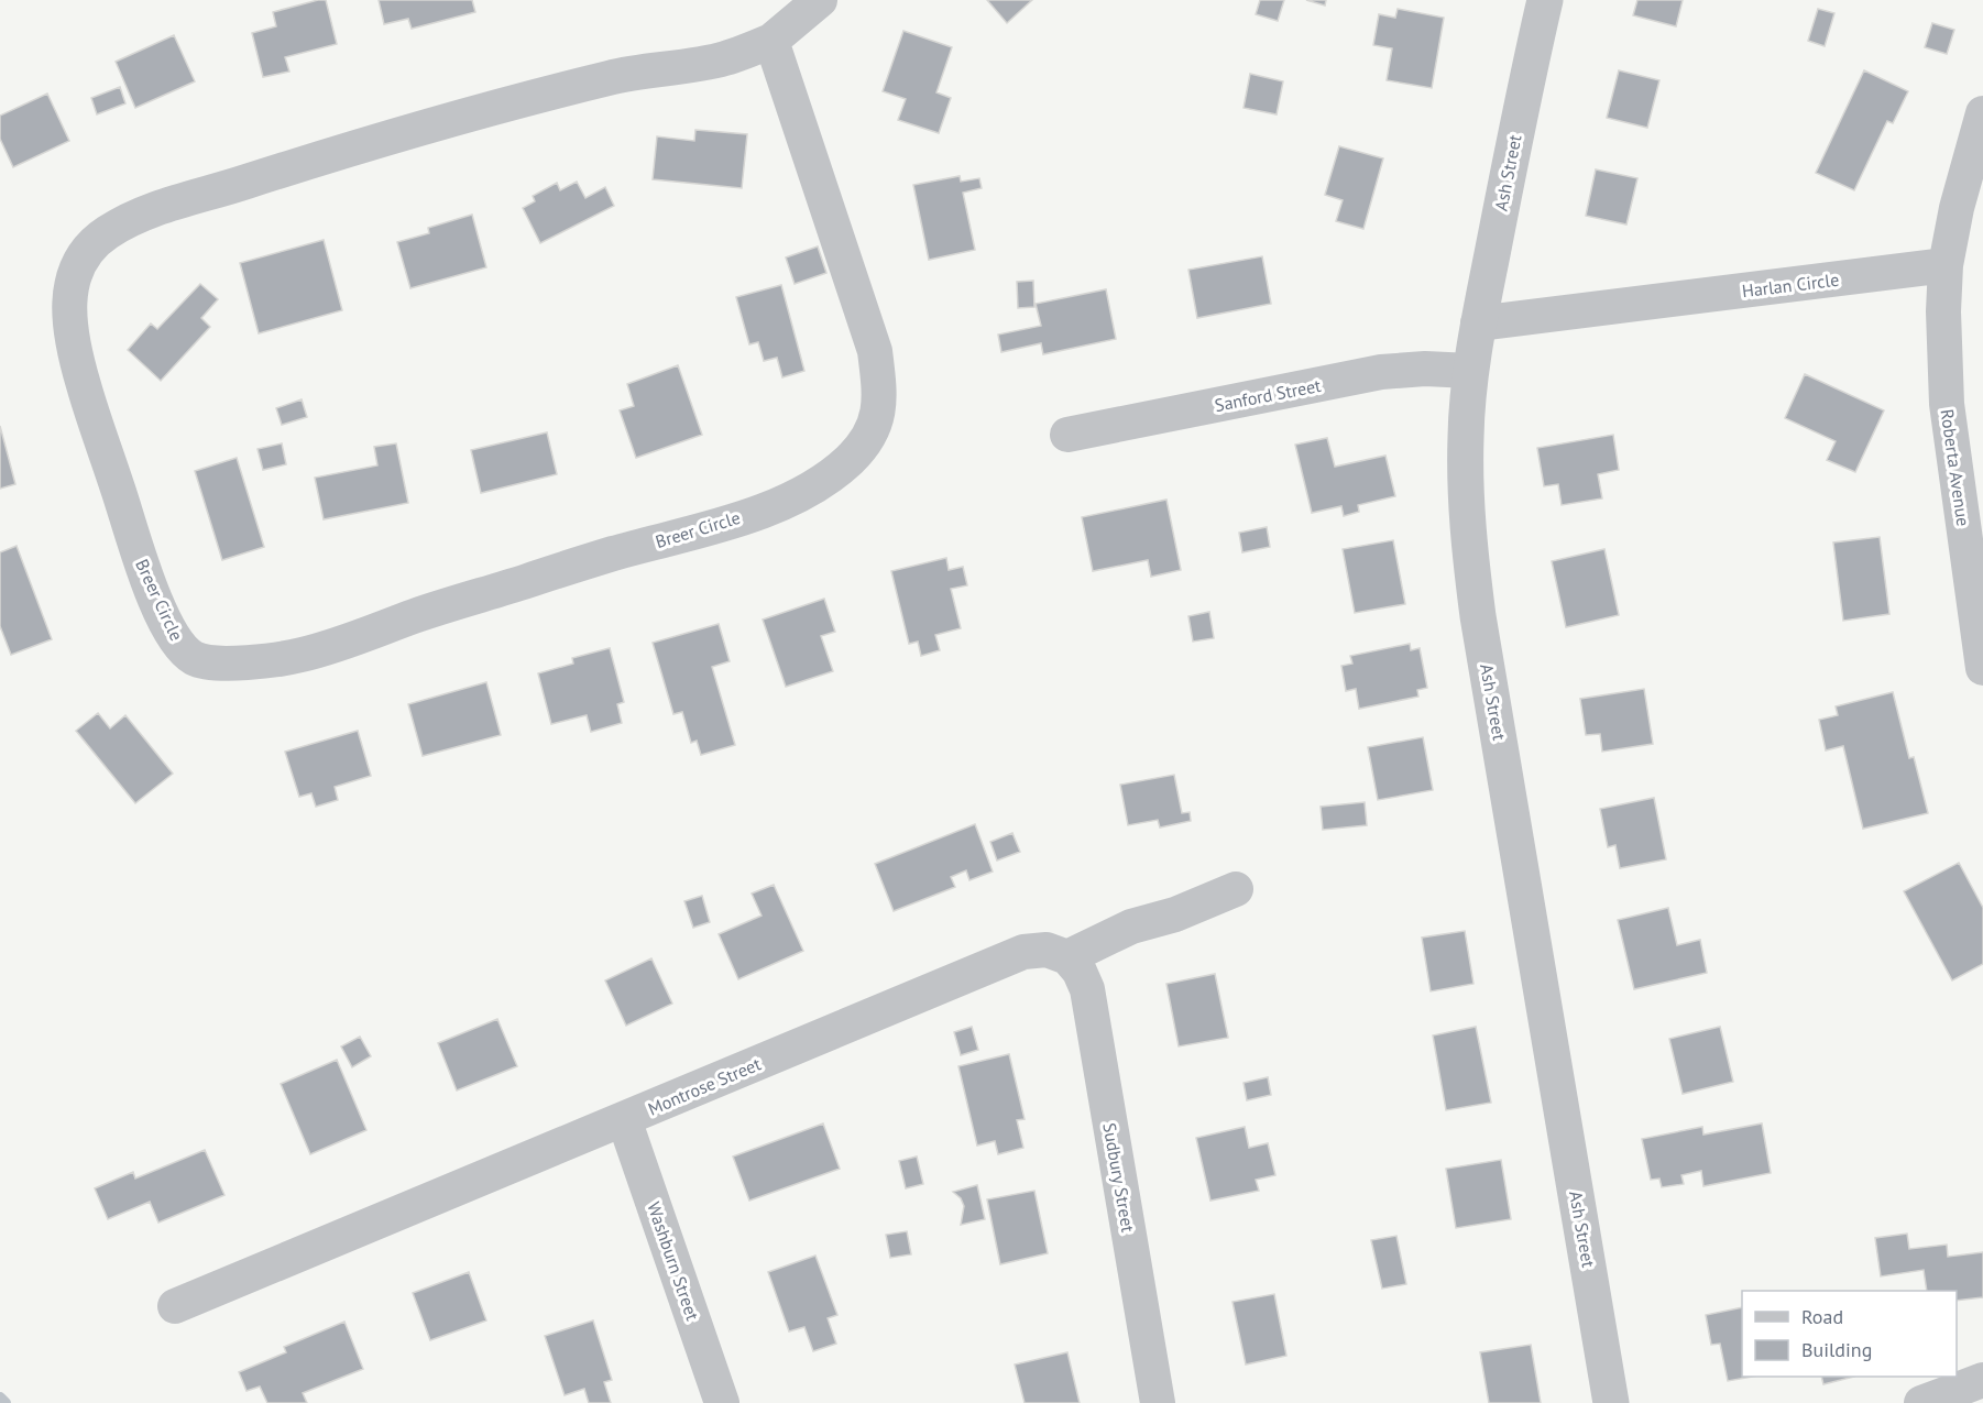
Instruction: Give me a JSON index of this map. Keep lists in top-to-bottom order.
{
  "streets": {
    "street": [
      "Ash Street",
      "Harlan Circle",
      "Sanford Street",
      "Roberta Avenue",
      "Breer Circle",
      "Montrose Street",
      "Sudbury Street",
      "Washburn Street"
    ]
  },
  "crossings": [
    ["Ash Street", "Harlan Circle"],
    ["Ash Street", "Sanford Street"],
    ["Harlan Circle", "Roberta Avenue"],
    ["Montrose Street", "Sudbury Street"],
    ["Montrose Street", "Washburn Street"]
  ],
  "legend": ["Road", "Building"]
}
